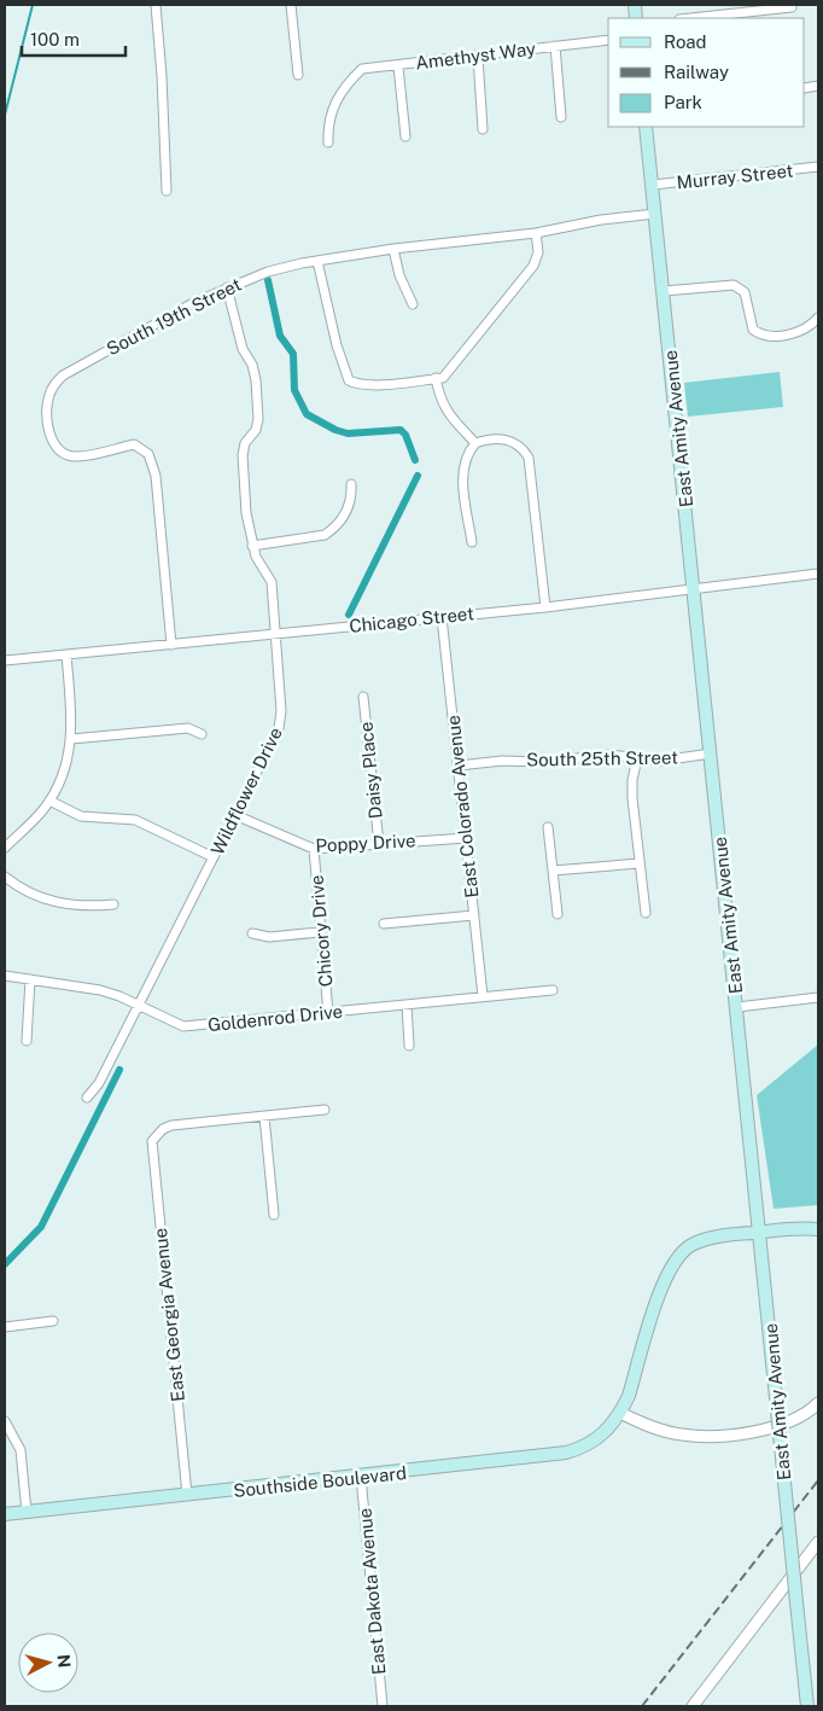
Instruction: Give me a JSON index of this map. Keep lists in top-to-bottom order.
{
  "streets": {
    "main road": ["East Amity Avenue", "Southside Boulevard"],
    "street": [
      "Amethyst Way",
      "Murray Street",
      "South 19th Street",
      "Chicago Street",
      "South 25th Street",
      "Daisy Place",
      "Wildflower Drive",
      "East Colorado Avenue",
      "Poppy Drive",
      "Chicory Drive",
      "Goldenrod Drive",
      "East Georgia Avenue",
      "East Dakota Avenue"
    ]
  },
  "crossings": [
    ["Murray Street", "East Amity Avenue"],
    ["South 19th Street", "East Amity Avenue"],
    ["South 19th Street", "Chicago Street"],
    ["South 19th Street", "Wildflower Drive"],
    ["East Amity Avenue", "Chicago Street"],
    ["East Amity Avenue", "South 25th Street"],
    ["East Amity Avenue", "Southside Boulevard"],
    ["Chicago Street", "Wildflower Drive"],
    ["Chicago Street", "East Colorado Avenue"],
    ["South 25th Street", "East Colorado Avenue"],
    ["Daisy Place", "Poppy Drive"],
    ["Wildflower Drive", "Poppy Drive"],
    ["Wildflower Drive", "Goldenrod Drive"],
    ["East Colorado Avenue", "Poppy Drive"],
    ["East Colorado Avenue", "Goldenrod Drive"],
    ["Poppy Drive", "Chicory Drive"],
    ["Chicory Drive", "Goldenrod Drive"],
    ["East Georgia Avenue", "Southside Boulevard"],
    ["Southside Boulevard", "East Dakota Avenue"]
  ],
  "legend": ["Road", "Railway", "Park"],
  "scale_bar": "100 m",
  "north": "right"
}
